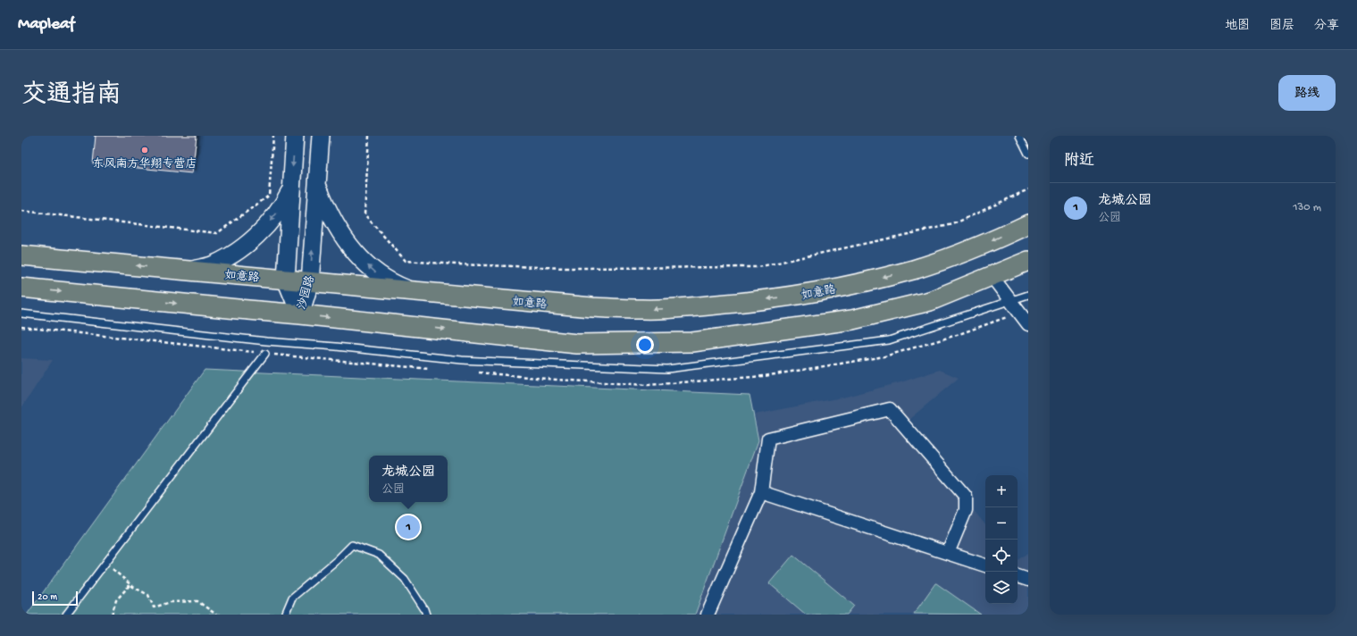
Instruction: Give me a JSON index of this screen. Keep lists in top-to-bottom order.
{
  "streets": {
    "main road": ["如意路"],
    "street": ["沙园路"]
  },
  "crossings": [
    ["如意路", "沙园路"]
  ],
  "places": ["东风南方华翔专营店"],
  "scale_bar": "20 m",
  "page": {
    "header": "Mapleaf",
    "nav": ["地图", "图层", "分享"],
    "title": "交通指南",
    "buttons": "路线",
    "heading": "附近",
    "list": [
      {
        "mark": "1",
        "name": "龙城公园",
        "note": "公园",
        "value": "130 m"
      }
    ],
    "popup": ["龙城公园", "公园"],
    "map_buttons": ["+", "−"],
    "pins": "1",
    "scale": "20 m"
  }
}
